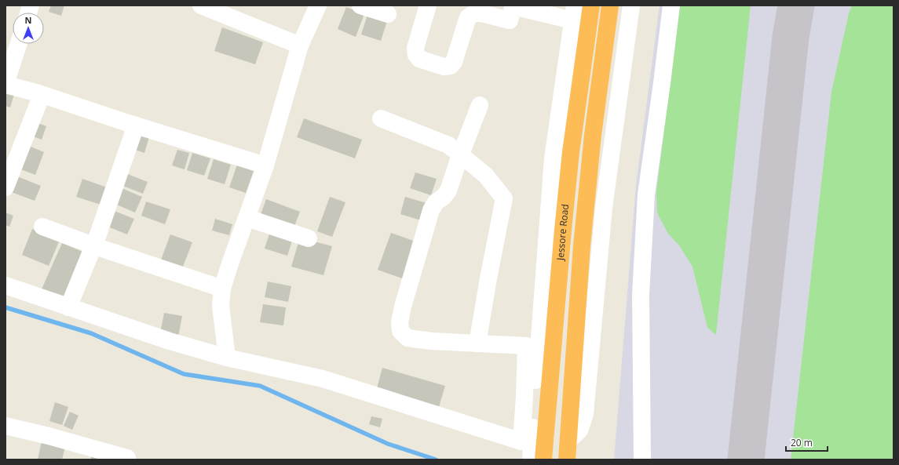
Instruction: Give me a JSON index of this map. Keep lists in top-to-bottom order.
{
  "streets": {
    "highway": ["Jessore Road"]
  },
  "scale_bar": "20 m",
  "north": "top"
}
